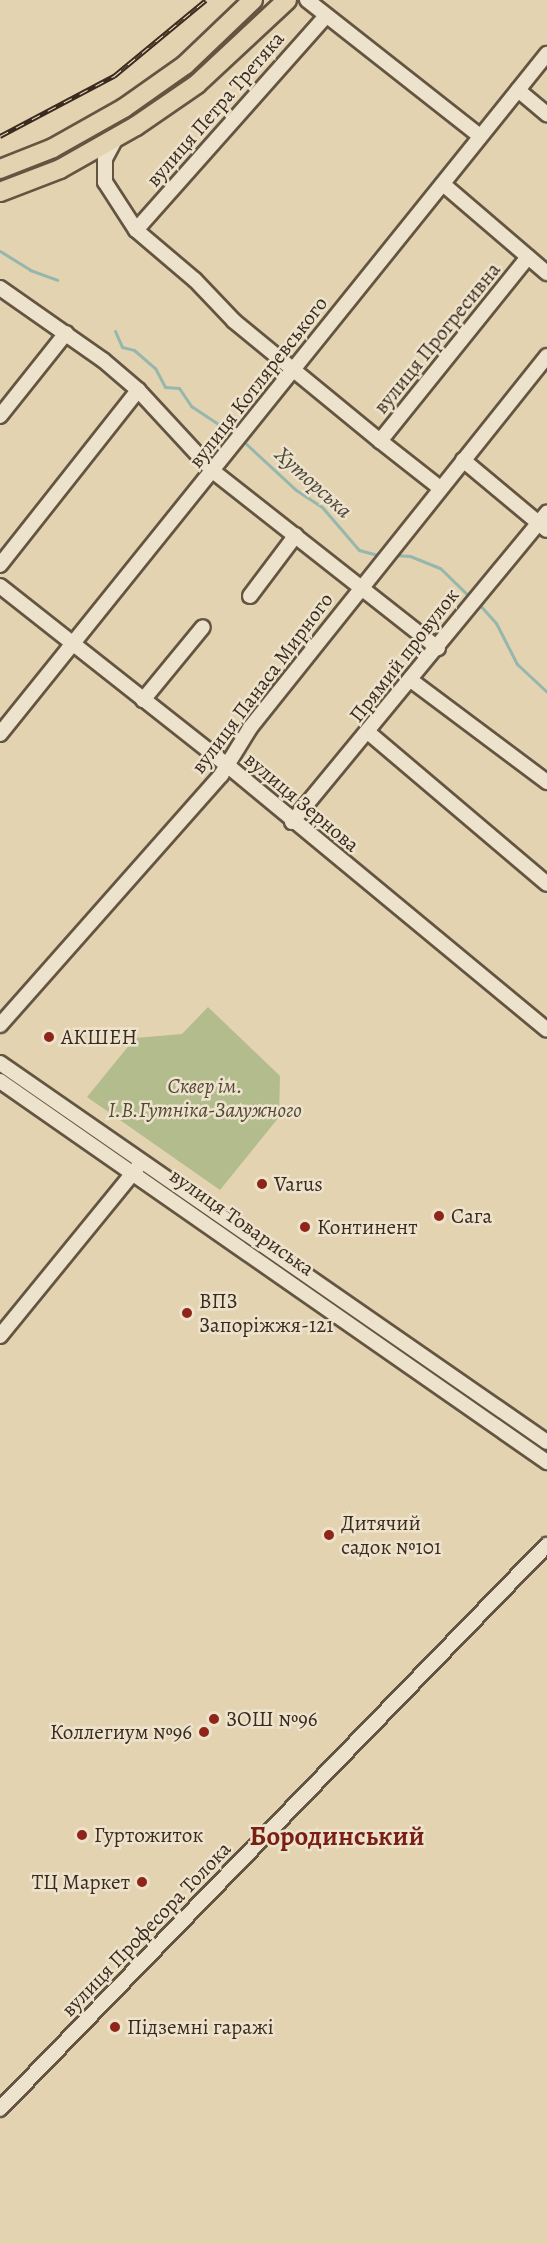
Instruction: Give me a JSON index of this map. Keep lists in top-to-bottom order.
{
  "streets": {
    "street": [
      "вулиця Петра Третяка",
      "вулиця Прогресивна",
      "вулиця Котляревського",
      "Прямий провулок",
      "вулиця Панаса Мирного",
      "вулиця Зернова",
      "вулиця Товариська",
      "вулиця Професора Толока"
    ]
  },
  "crossings": [
    ["вулиця Прогресивна", "вулиця Панаса Мирного"],
    ["вулиця Котляревського", "вулиця Зернова"],
    ["Прямий провулок", "вулиця Зернова"],
    ["вулиця Панаса Мирного", "вулиця Зернова"]
  ],
  "districts": ["Бородинський"],
  "water": ["Хуторська"],
  "parks": ["Сквер ім. І.В.Гутніка-Залужного"],
  "places": [
    "АКШЕН",
    "Varus",
    "Сага",
    "Континент",
    "ВПЗ Запоріжжя-121",
    "Дитячий садок №101",
    "ЗОШ №96",
    "Коллегиум №96",
    "Гуртожиток",
    "ТЦ Маркет",
    "Підземні гаражі"
  ]
}
